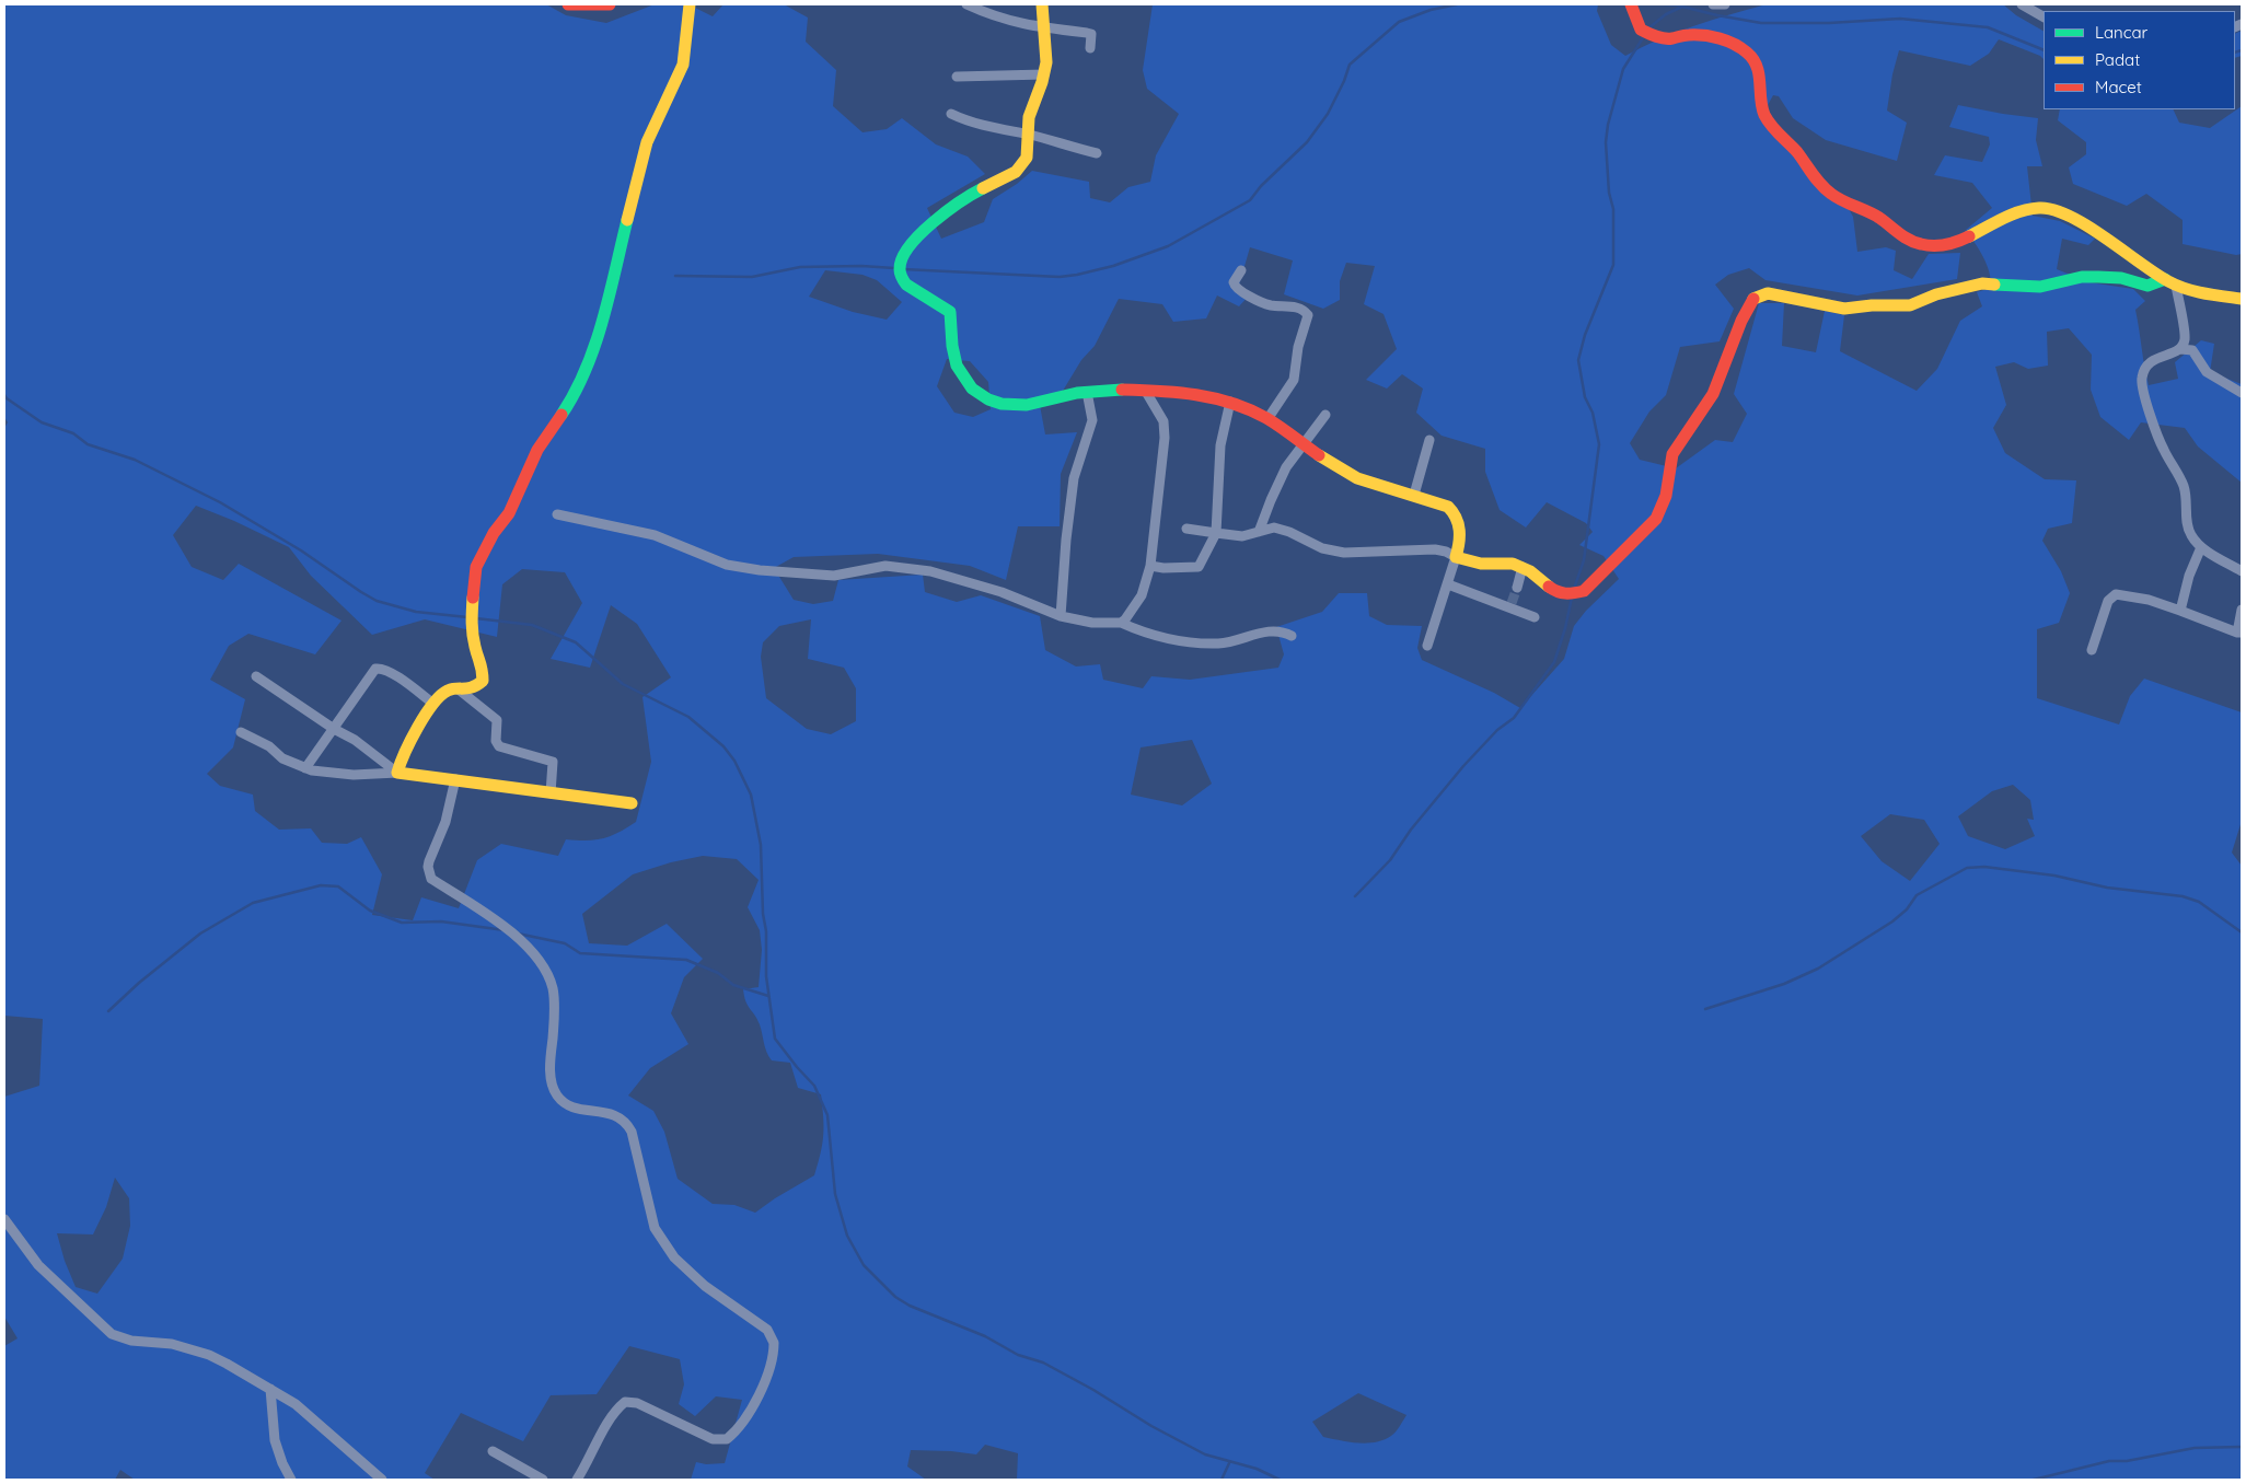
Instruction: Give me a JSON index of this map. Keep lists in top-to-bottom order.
{
  "legend": ["Lancar", "Padat", "Macet"]
}
